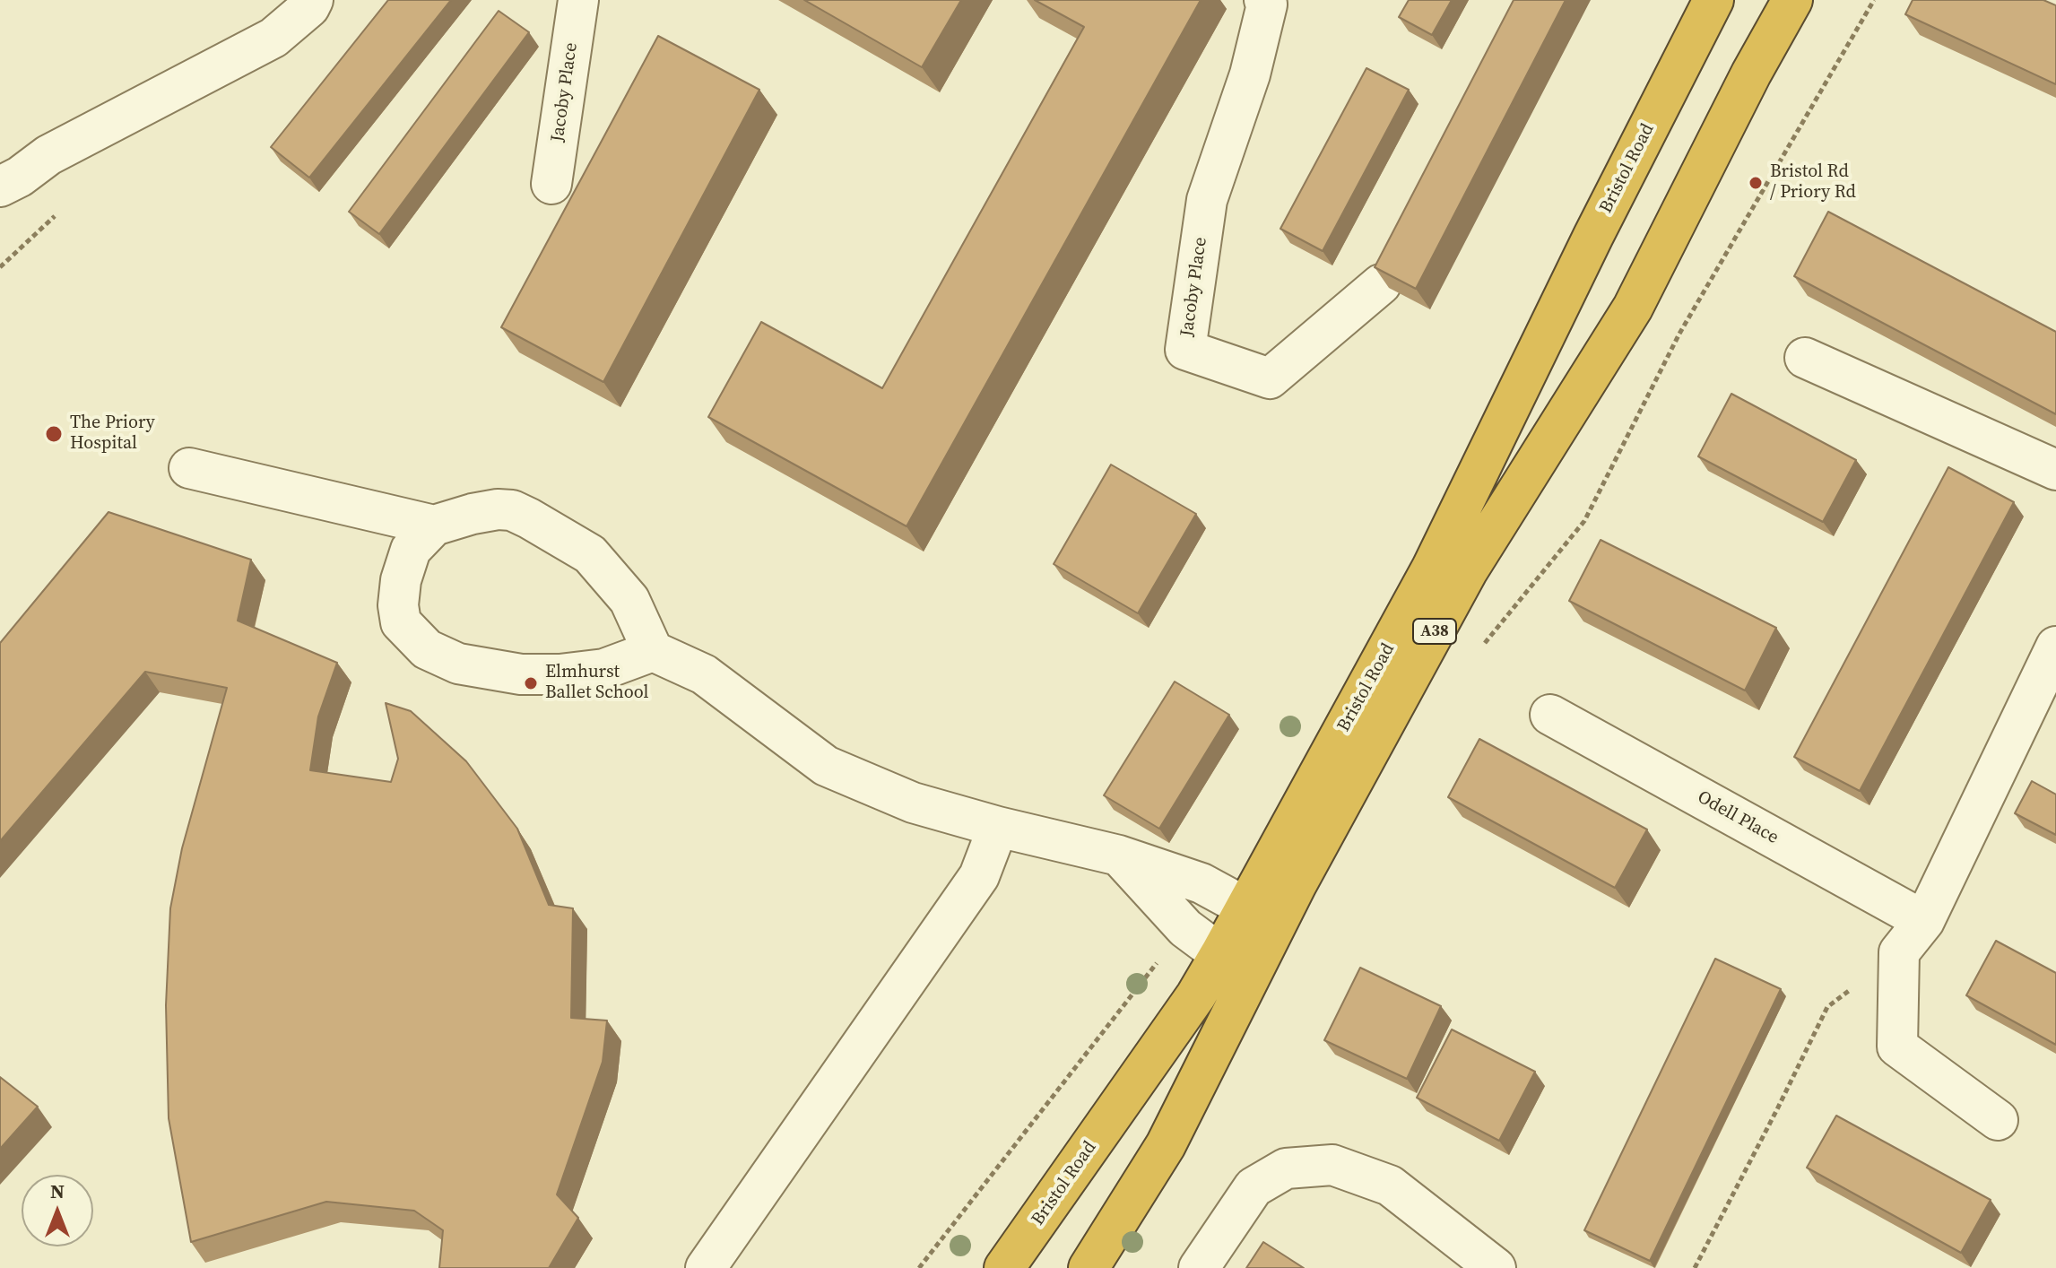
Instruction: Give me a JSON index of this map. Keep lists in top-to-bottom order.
{
  "streets": {
    "highway": ["Bristol Road", "A38"],
    "street": ["Jacoby Place", "Odell Place"]
  },
  "places": ["Bristol Rd / Priory Rd", "The Priory Hospital", "Elmhurst Ballet School"],
  "north": "top"
}
